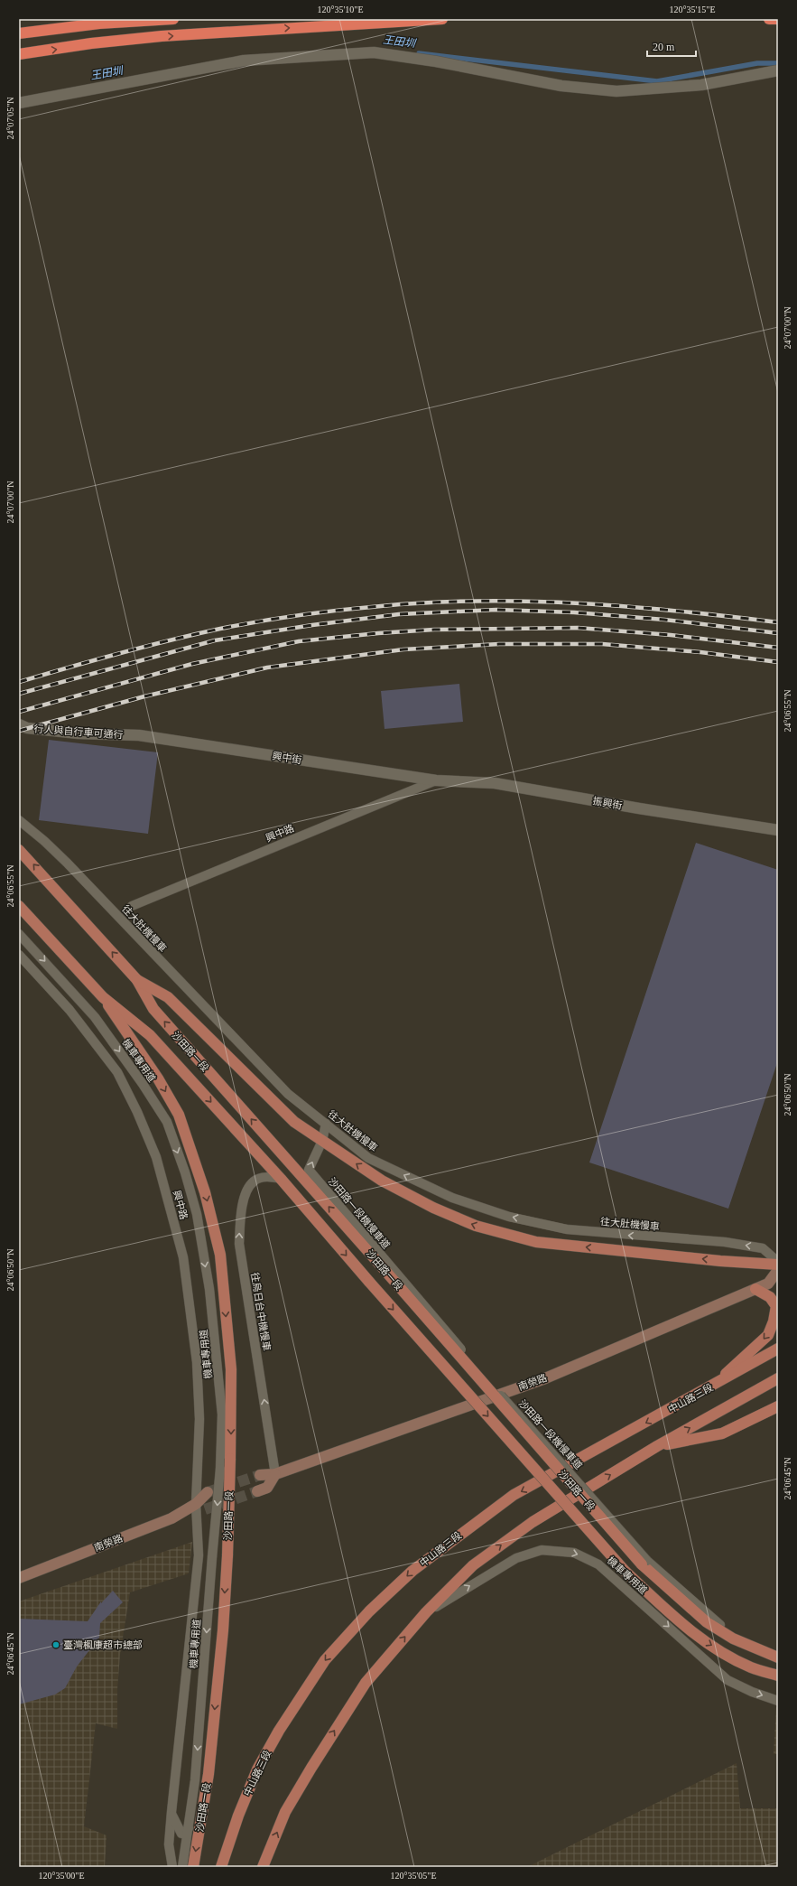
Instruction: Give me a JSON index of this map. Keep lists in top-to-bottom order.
{
  "streets": {
    "main road": ["沙田路一段", "中山路三段"],
    "street": [
      "行人與自行車可通行",
      "興中街",
      "振興街",
      "南榮路"
    ],
    "lane": [
      "興中路",
      "往大肚機慢車",
      "機車專用道",
      "沙田路一段機慢車道",
      "往烏日台中機慢車"
    ]
  },
  "crossings": [
    ["行人與自行車可通行", "興中街"],
    ["興中街", "振興街"],
    ["興中街", "興中路"],
    ["振興街", "興中路"],
    ["興中路", "南榮路"],
    ["往大肚機慢車", "沙田路一段機慢車道"],
    ["沙田路一段", "沙田路一段機慢車道"],
    ["沙田路一段", "往烏日台中機慢車"],
    ["往烏日台中機慢車", "南榮路"]
  ],
  "one_way": [
    "往大肚機慢車",
    "機車專用道",
    "沙田路一段機慢車道",
    "往烏日台中機慢車"
  ],
  "water": ["王田圳"],
  "places": ["臺灣楓康超市總部"],
  "scale_bar": "20 m",
  "coordinates": [
    "120°35'10\"E",
    "120°35'15\"E",
    "24°07'05\"N",
    "24°07'00\"N",
    "24°06'55\"N",
    "24°06'50\"N",
    "24°06'45\"N",
    "120°35'00\"E",
    "120°35'05\"E"
  ]
}
